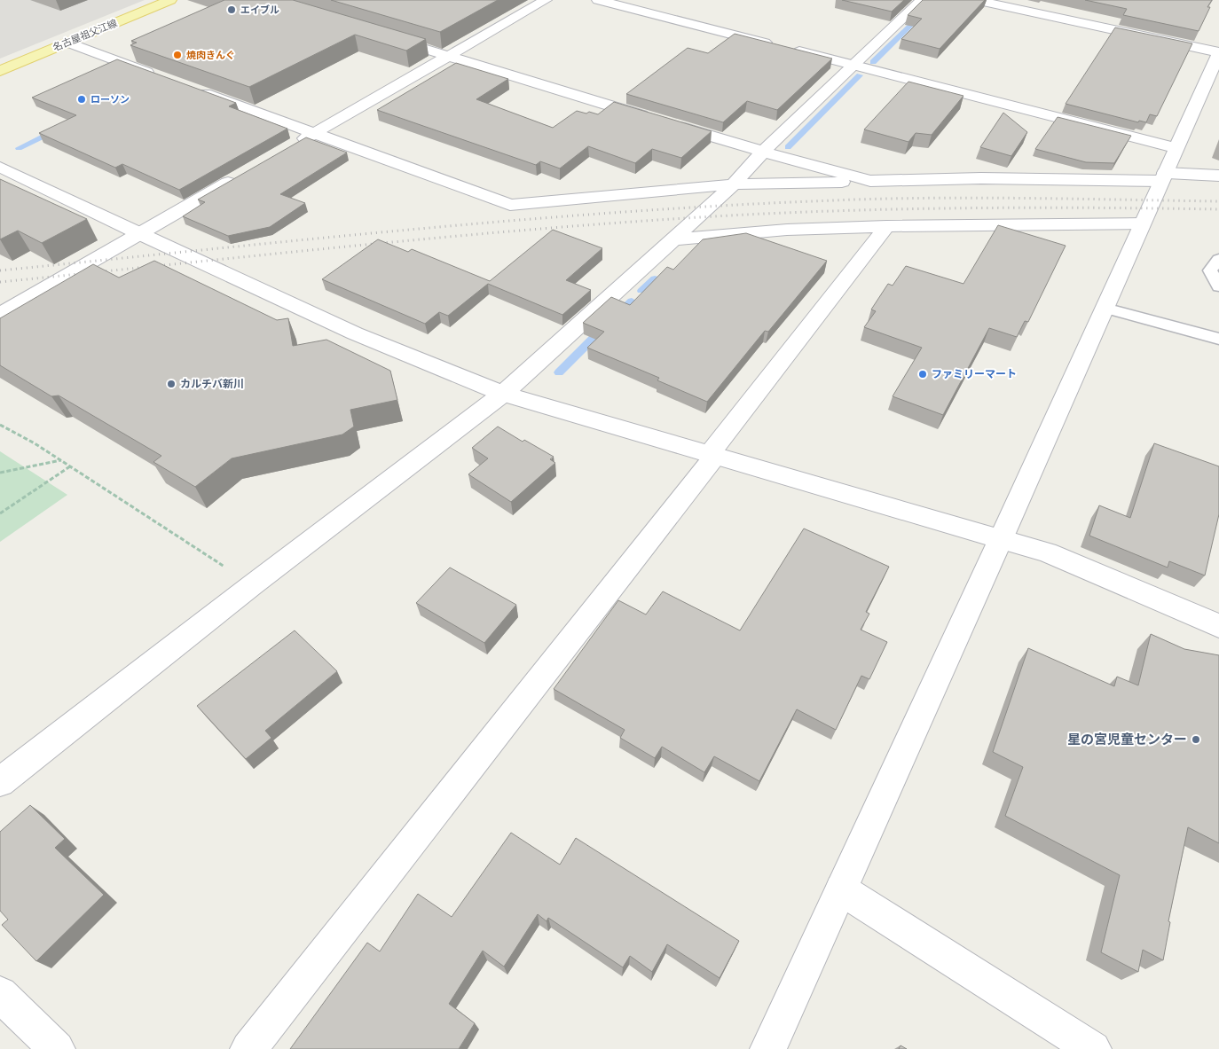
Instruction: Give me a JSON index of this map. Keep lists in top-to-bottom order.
{
  "streets": {
    "main road": ["名古屋祖父江線"]
  },
  "places": [
    "エイブル",
    "焼肉きんぐ",
    "ローソン",
    "ファミリーマート",
    "カルチバ新川",
    "星の宮児童センター"
  ]
}
